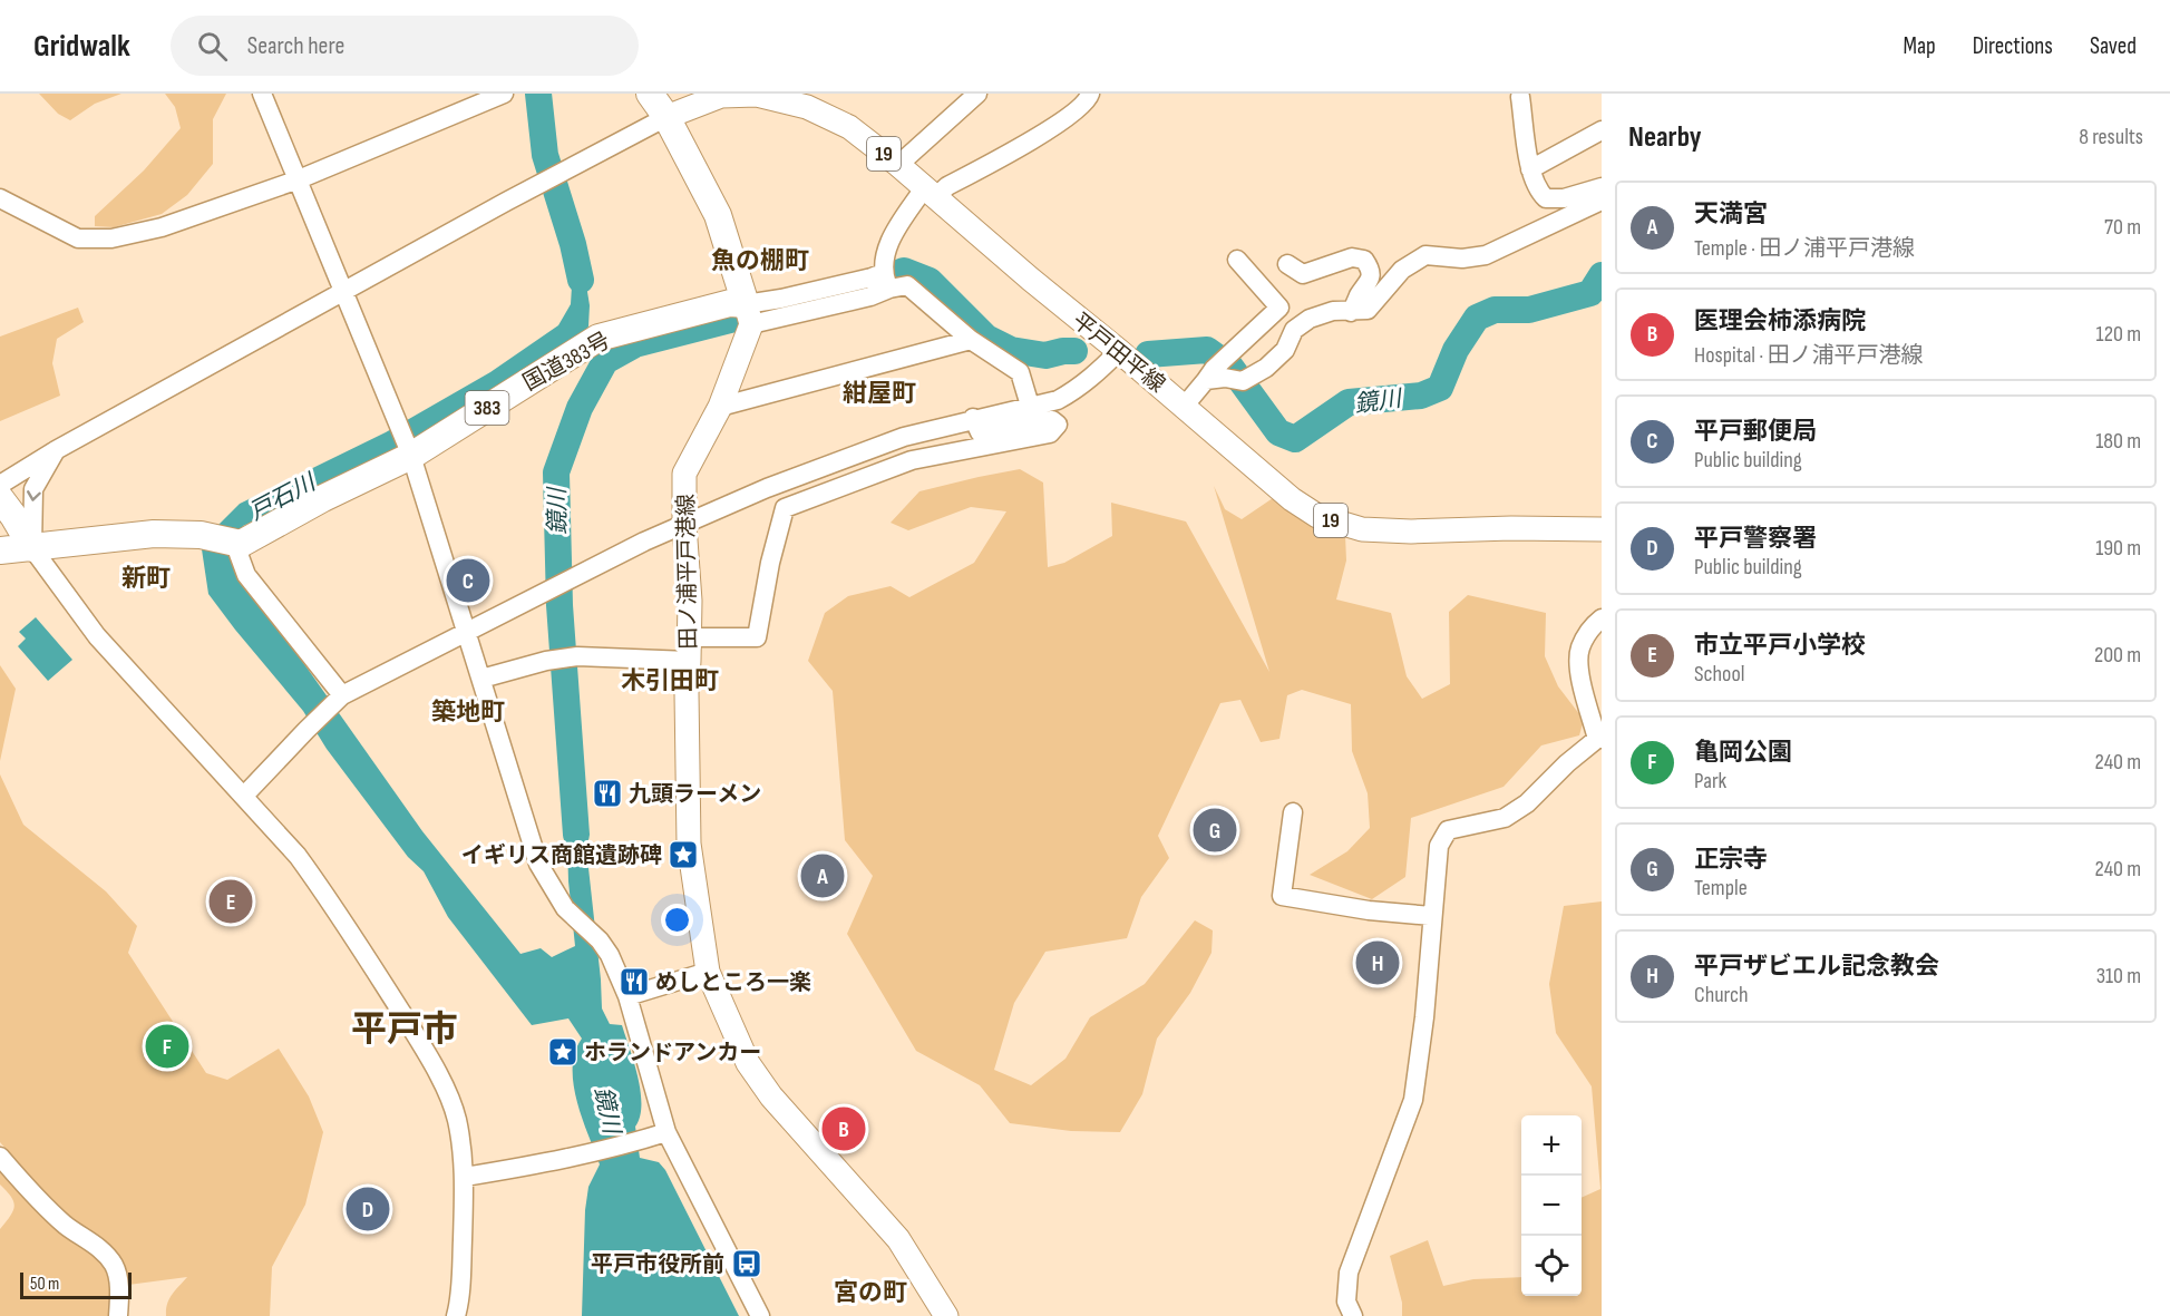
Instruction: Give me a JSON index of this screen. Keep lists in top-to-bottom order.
{
  "streets": {
    "highway": ["国道383号", "383"],
    "main road": ["19", "平戸田平線", "田ノ浦平戸港線"]
  },
  "crossings": [
    ["国道383号", "田ノ浦平戸港線"]
  ],
  "districts": [
    "魚の棚町",
    "紺屋町",
    "新町",
    "木引田町",
    "築地町",
    "平戸市",
    "宮の町"
  ],
  "water": ["鏡川", "戸石川"],
  "places": {
    "restaurant": ["九頭ラーメン", "めしところ一楽"],
    "place": ["イギリス商館遺跡碑", "ホランドアンカー"],
    "bus stop": ["平戸市役所前"]
  },
  "scale_bar": "50 m",
  "page": {
    "header": "Gridwalk",
    "search": "Search here",
    "nav": ["Map", "Directions", "Saved"],
    "heading": ["Nearby", "8 results"],
    "list": [
      {
        "mark": "A",
        "name": "天満宮",
        "note": "Temple · 田ノ浦平戸港線",
        "value": "70 m"
      },
      {
        "mark": "B",
        "name": "医理会柿添病院",
        "note": "Hospital · 田ノ浦平戸港線",
        "value": "120 m"
      },
      {
        "mark": "C",
        "name": "平戸郵便局",
        "note": "Public building",
        "value": "180 m"
      },
      {
        "mark": "D",
        "name": "平戸警察署",
        "note": "Public building",
        "value": "190 m"
      },
      {
        "mark": "E",
        "name": "市立平戸小学校",
        "note": "School",
        "value": "200 m"
      },
      {
        "mark": "F",
        "name": "亀岡公園",
        "note": "Park",
        "value": "240 m"
      },
      {
        "mark": "G",
        "name": "正宗寺",
        "note": "Temple",
        "value": "240 m"
      },
      {
        "mark": "H",
        "name": "平戸ザビエル記念教会",
        "note": "Church",
        "value": "310 m"
      }
    ],
    "pins": [
      "C",
      "G",
      "A",
      "E",
      "H",
      "F",
      "B",
      "D"
    ],
    "map_buttons": ["+", "−"],
    "scale": "50 m"
  }
}
